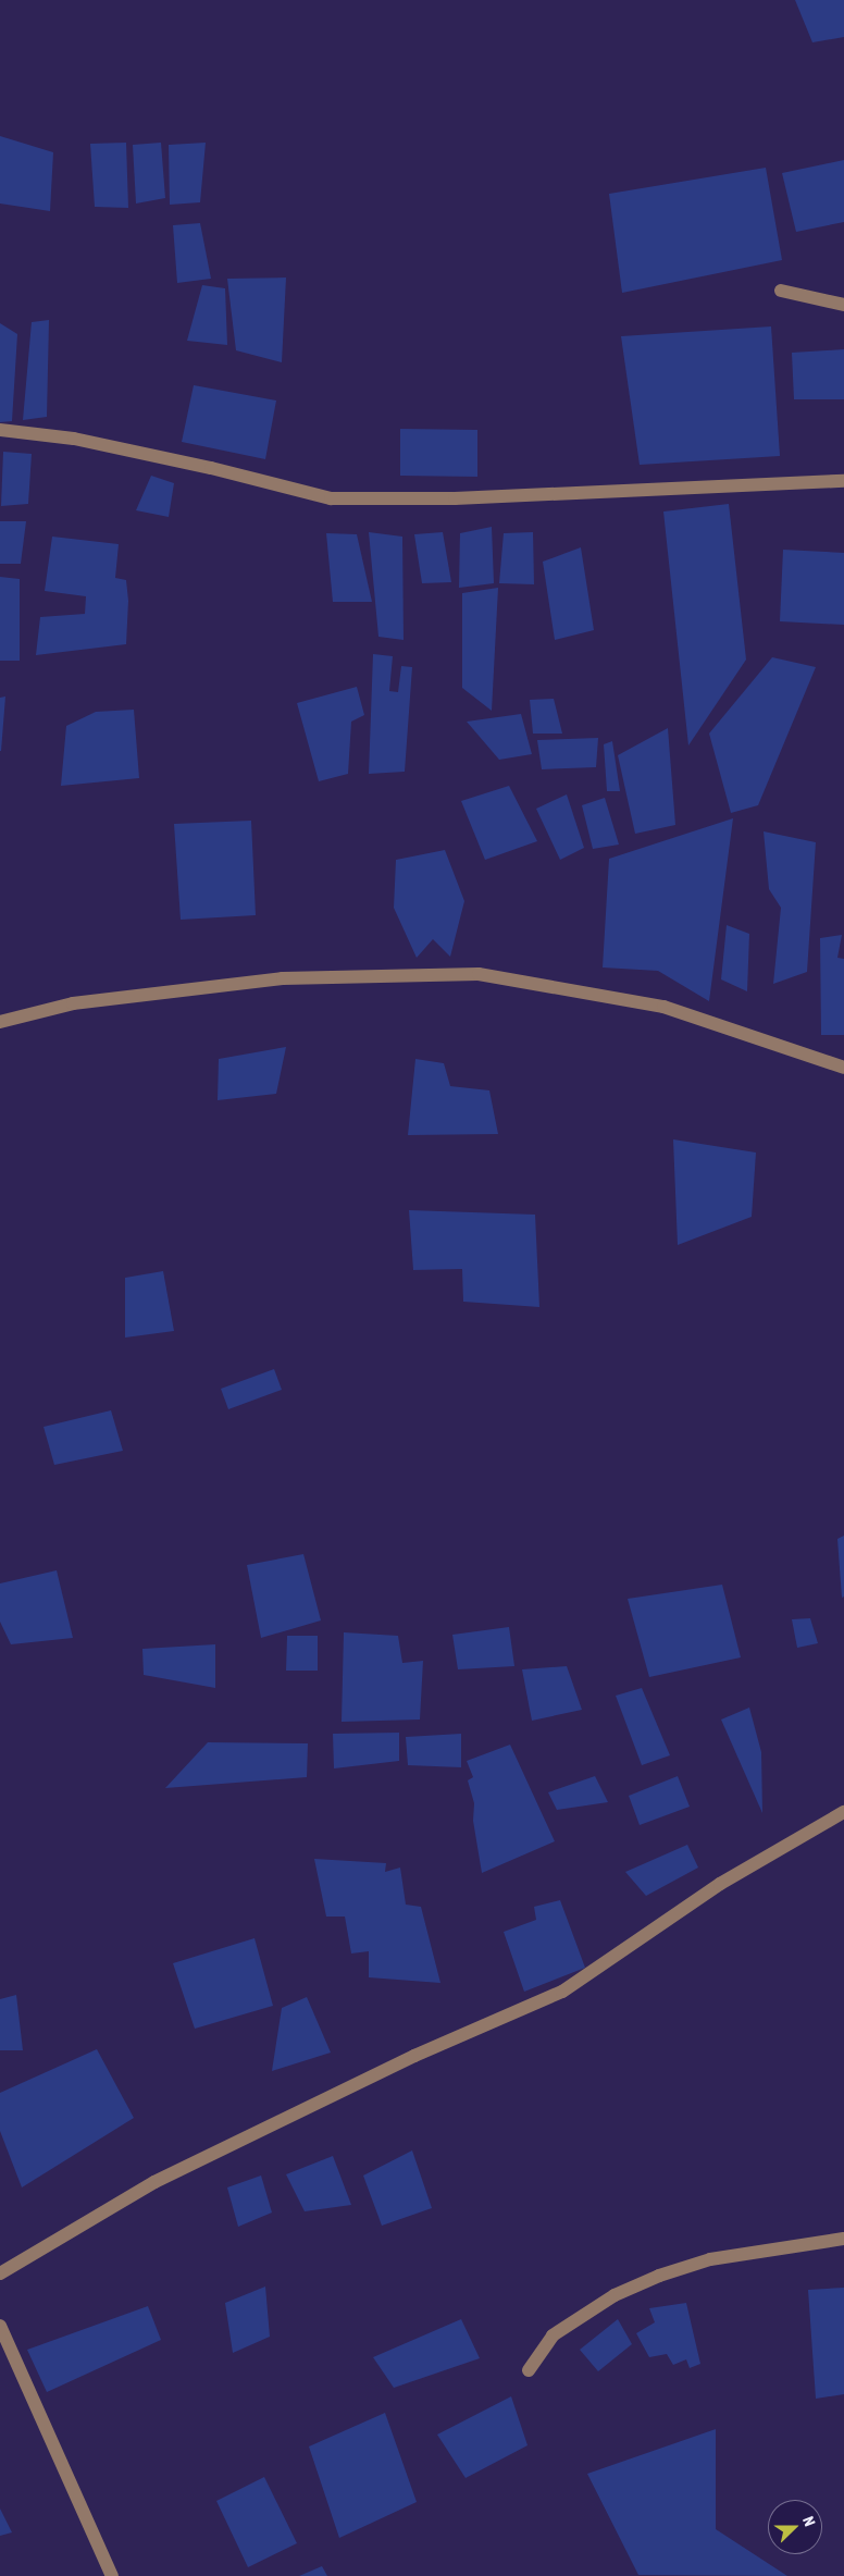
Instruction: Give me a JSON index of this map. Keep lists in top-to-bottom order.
{
  "north": "right"
}
